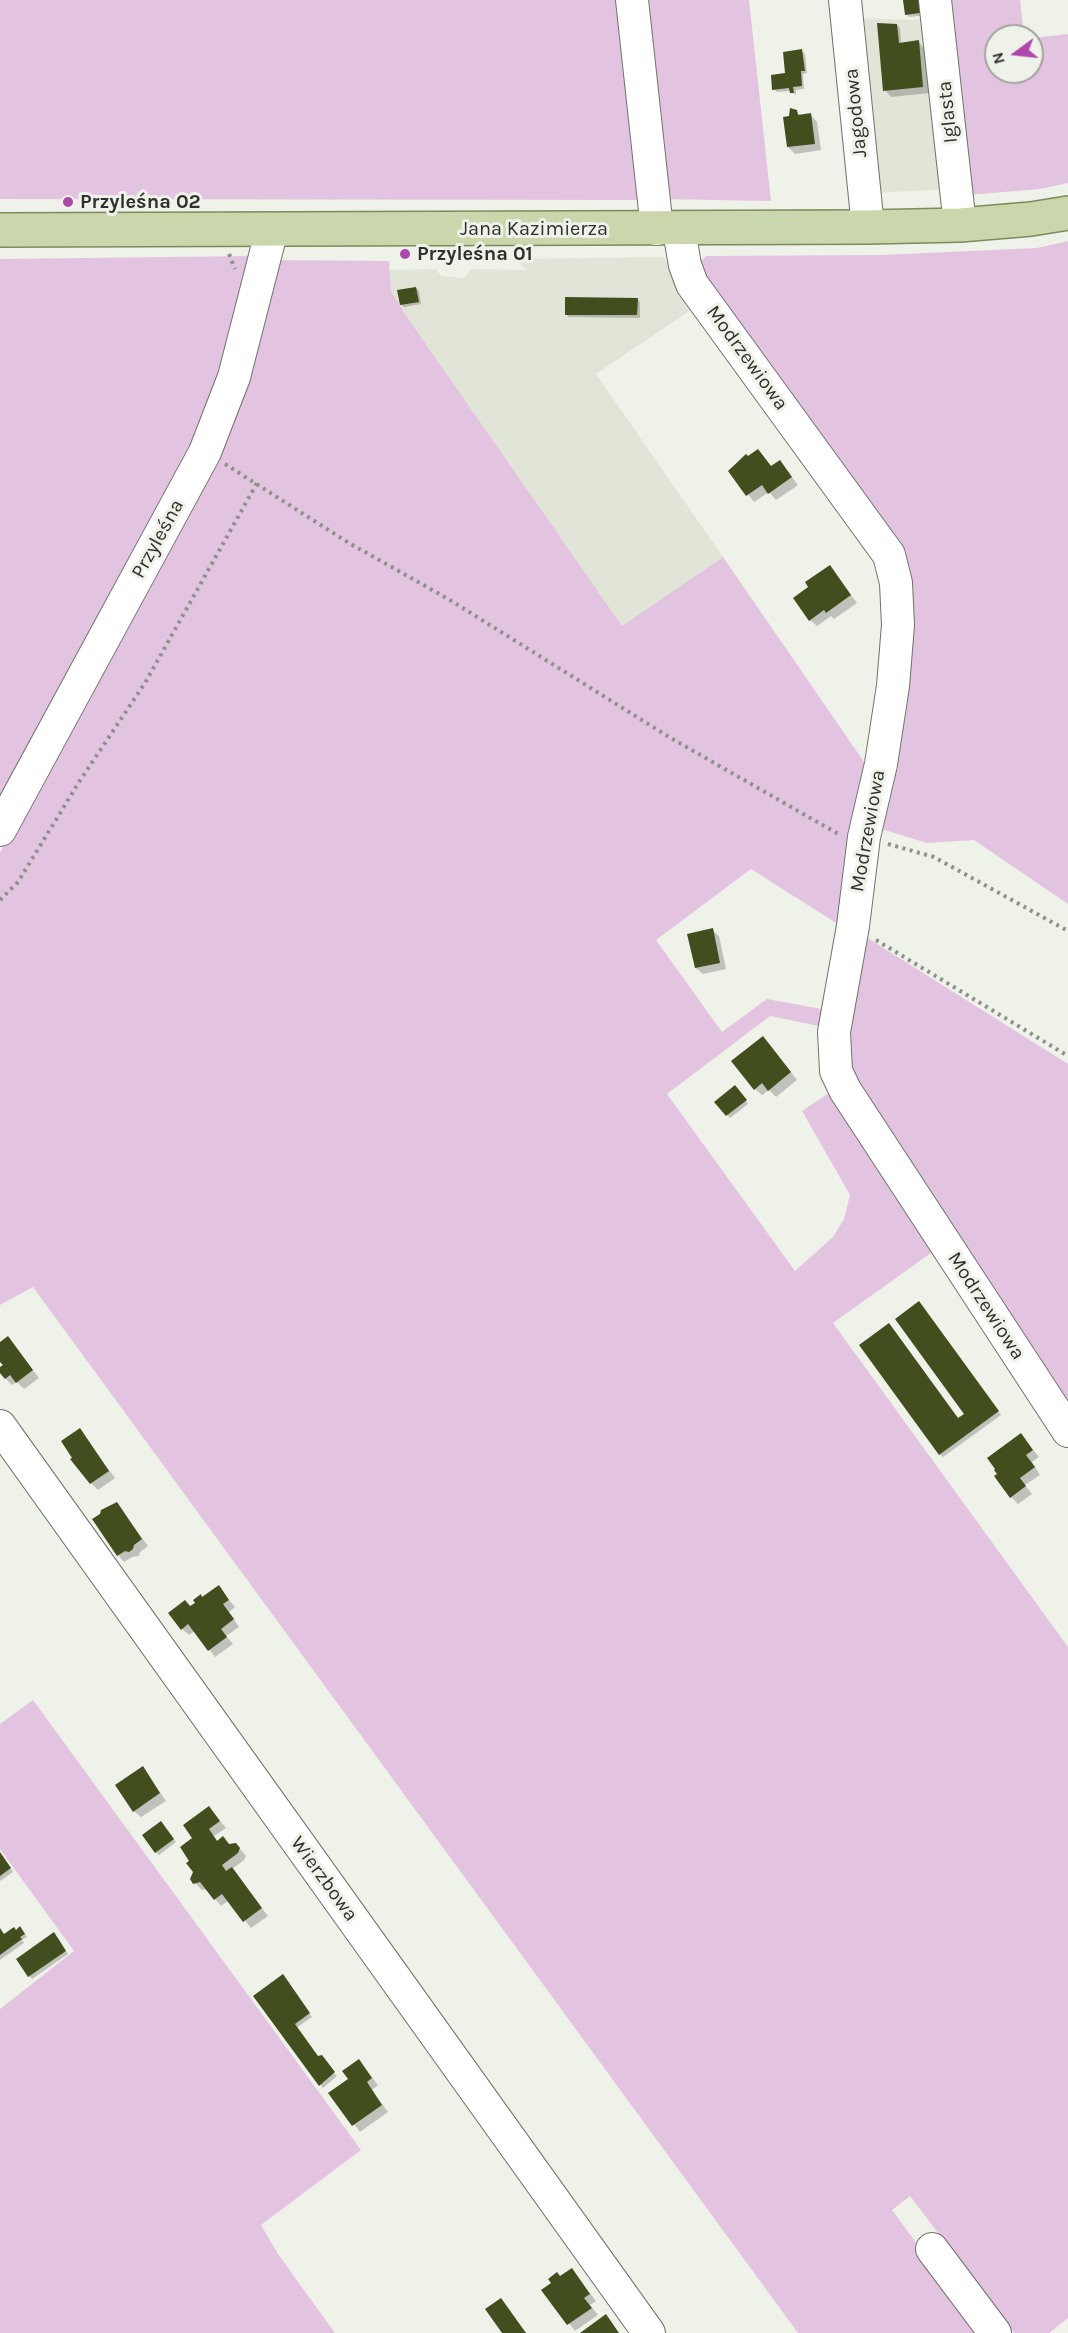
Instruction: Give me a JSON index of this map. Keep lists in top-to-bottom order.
{
  "streets": {
    "main road": ["Jana Kazimierza"],
    "street": [
      "Iglasta",
      "Jagodowa",
      "Modrzewiowa",
      "Przyleśna",
      "Wierzbowa"
    ]
  },
  "crossings": [
    ["Iglasta", "Jana Kazimierza"],
    ["Jagodowa", "Jana Kazimierza"],
    ["Jana Kazimierza", "Modrzewiowa"],
    ["Jana Kazimierza", "Przyleśna"]
  ],
  "places": ["Przyleśna 02", "Przyleśna 01"],
  "north": "left"
}
